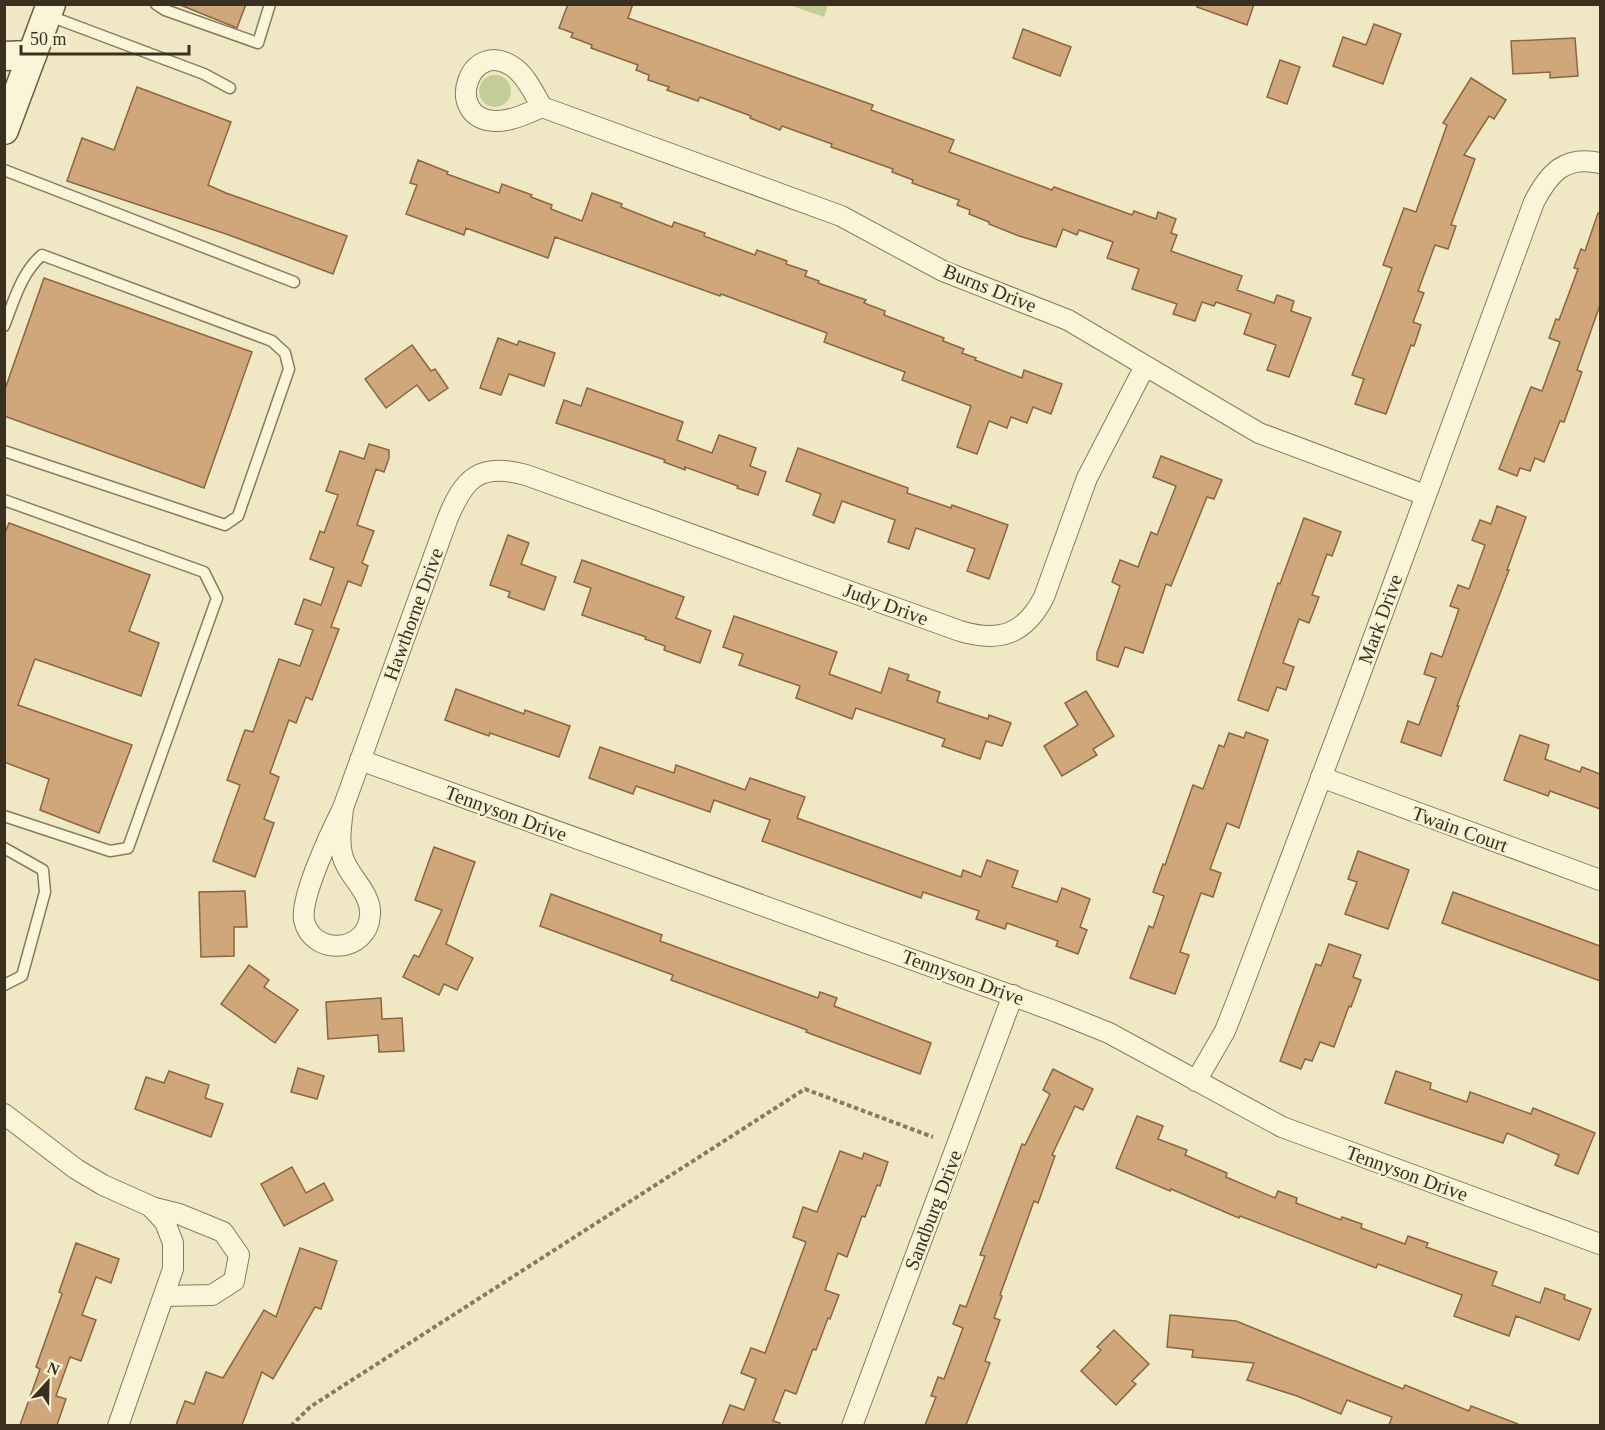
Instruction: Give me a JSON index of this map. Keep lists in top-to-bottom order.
{
  "streets": {
    "street": [
      "Burns Drive",
      "Judy Drive",
      "Hawthorne Drive",
      "Mark Drive",
      "Tennyson Drive",
      "Twain Court",
      "Sandburg Drive"
    ]
  },
  "crossings": [
    ["Burns Drive", "Judy Drive"],
    ["Burns Drive", "Mark Drive"],
    ["Judy Drive", "Hawthorne Drive"],
    ["Hawthorne Drive", "Tennyson Drive"],
    ["Mark Drive", "Tennyson Drive"],
    ["Mark Drive", "Twain Court"],
    ["Tennyson Drive", "Sandburg Drive"]
  ],
  "scale_bar": "50 m",
  "north": "top"
}
